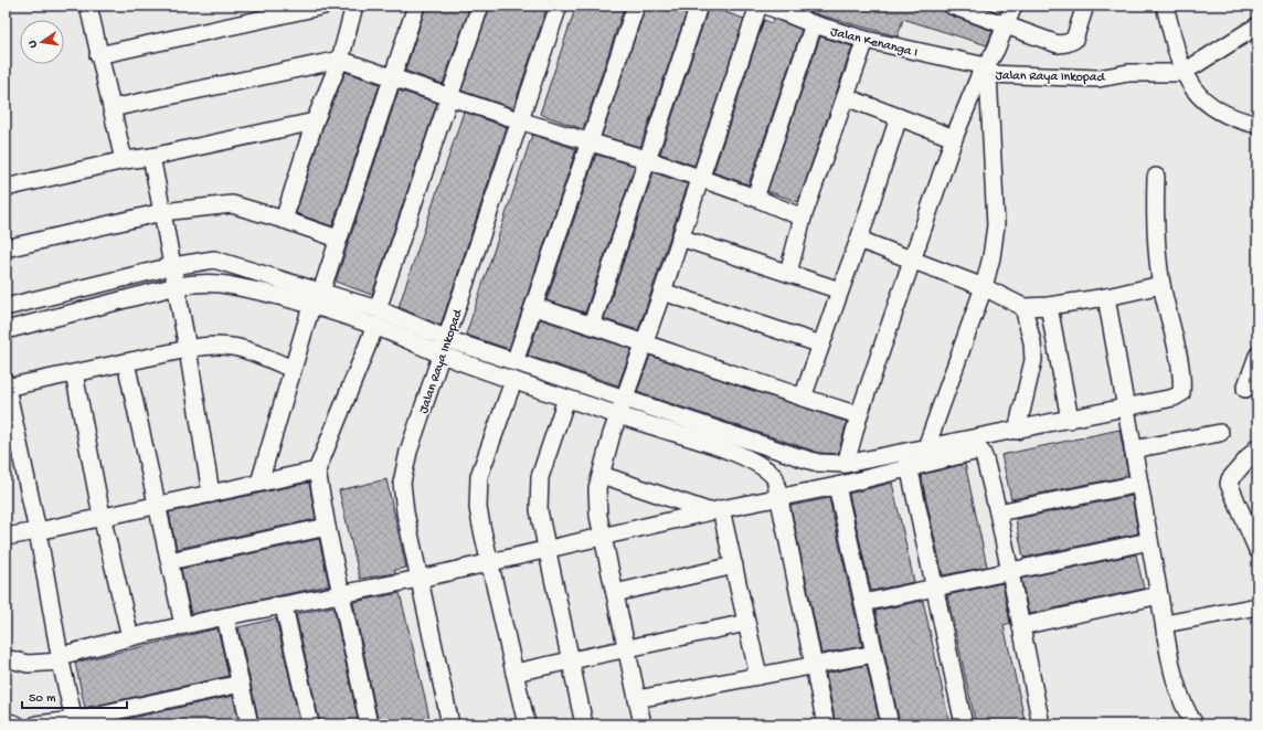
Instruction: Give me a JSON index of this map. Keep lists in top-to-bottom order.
{
  "streets": {
    "street": ["Jalan Kenanga I", "Jalan Raya Inkopad"]
  },
  "crossings": [
    ["Jalan Kenanga I", "Jalan Raya Inkopad"]
  ],
  "scale_bar": "50 m",
  "north": "left"
}
